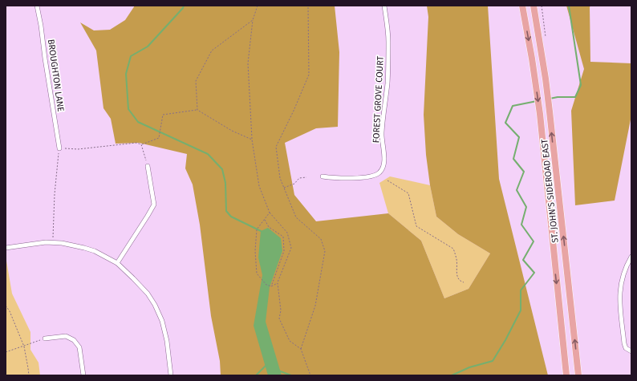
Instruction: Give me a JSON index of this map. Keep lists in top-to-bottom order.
{
  "streets": {
    "main road": ["ST. JOHN'S SIDEROAD EAST"],
    "street": ["BROUGHTON LANE", "FOREST GROVE COURT"]
  }
}
